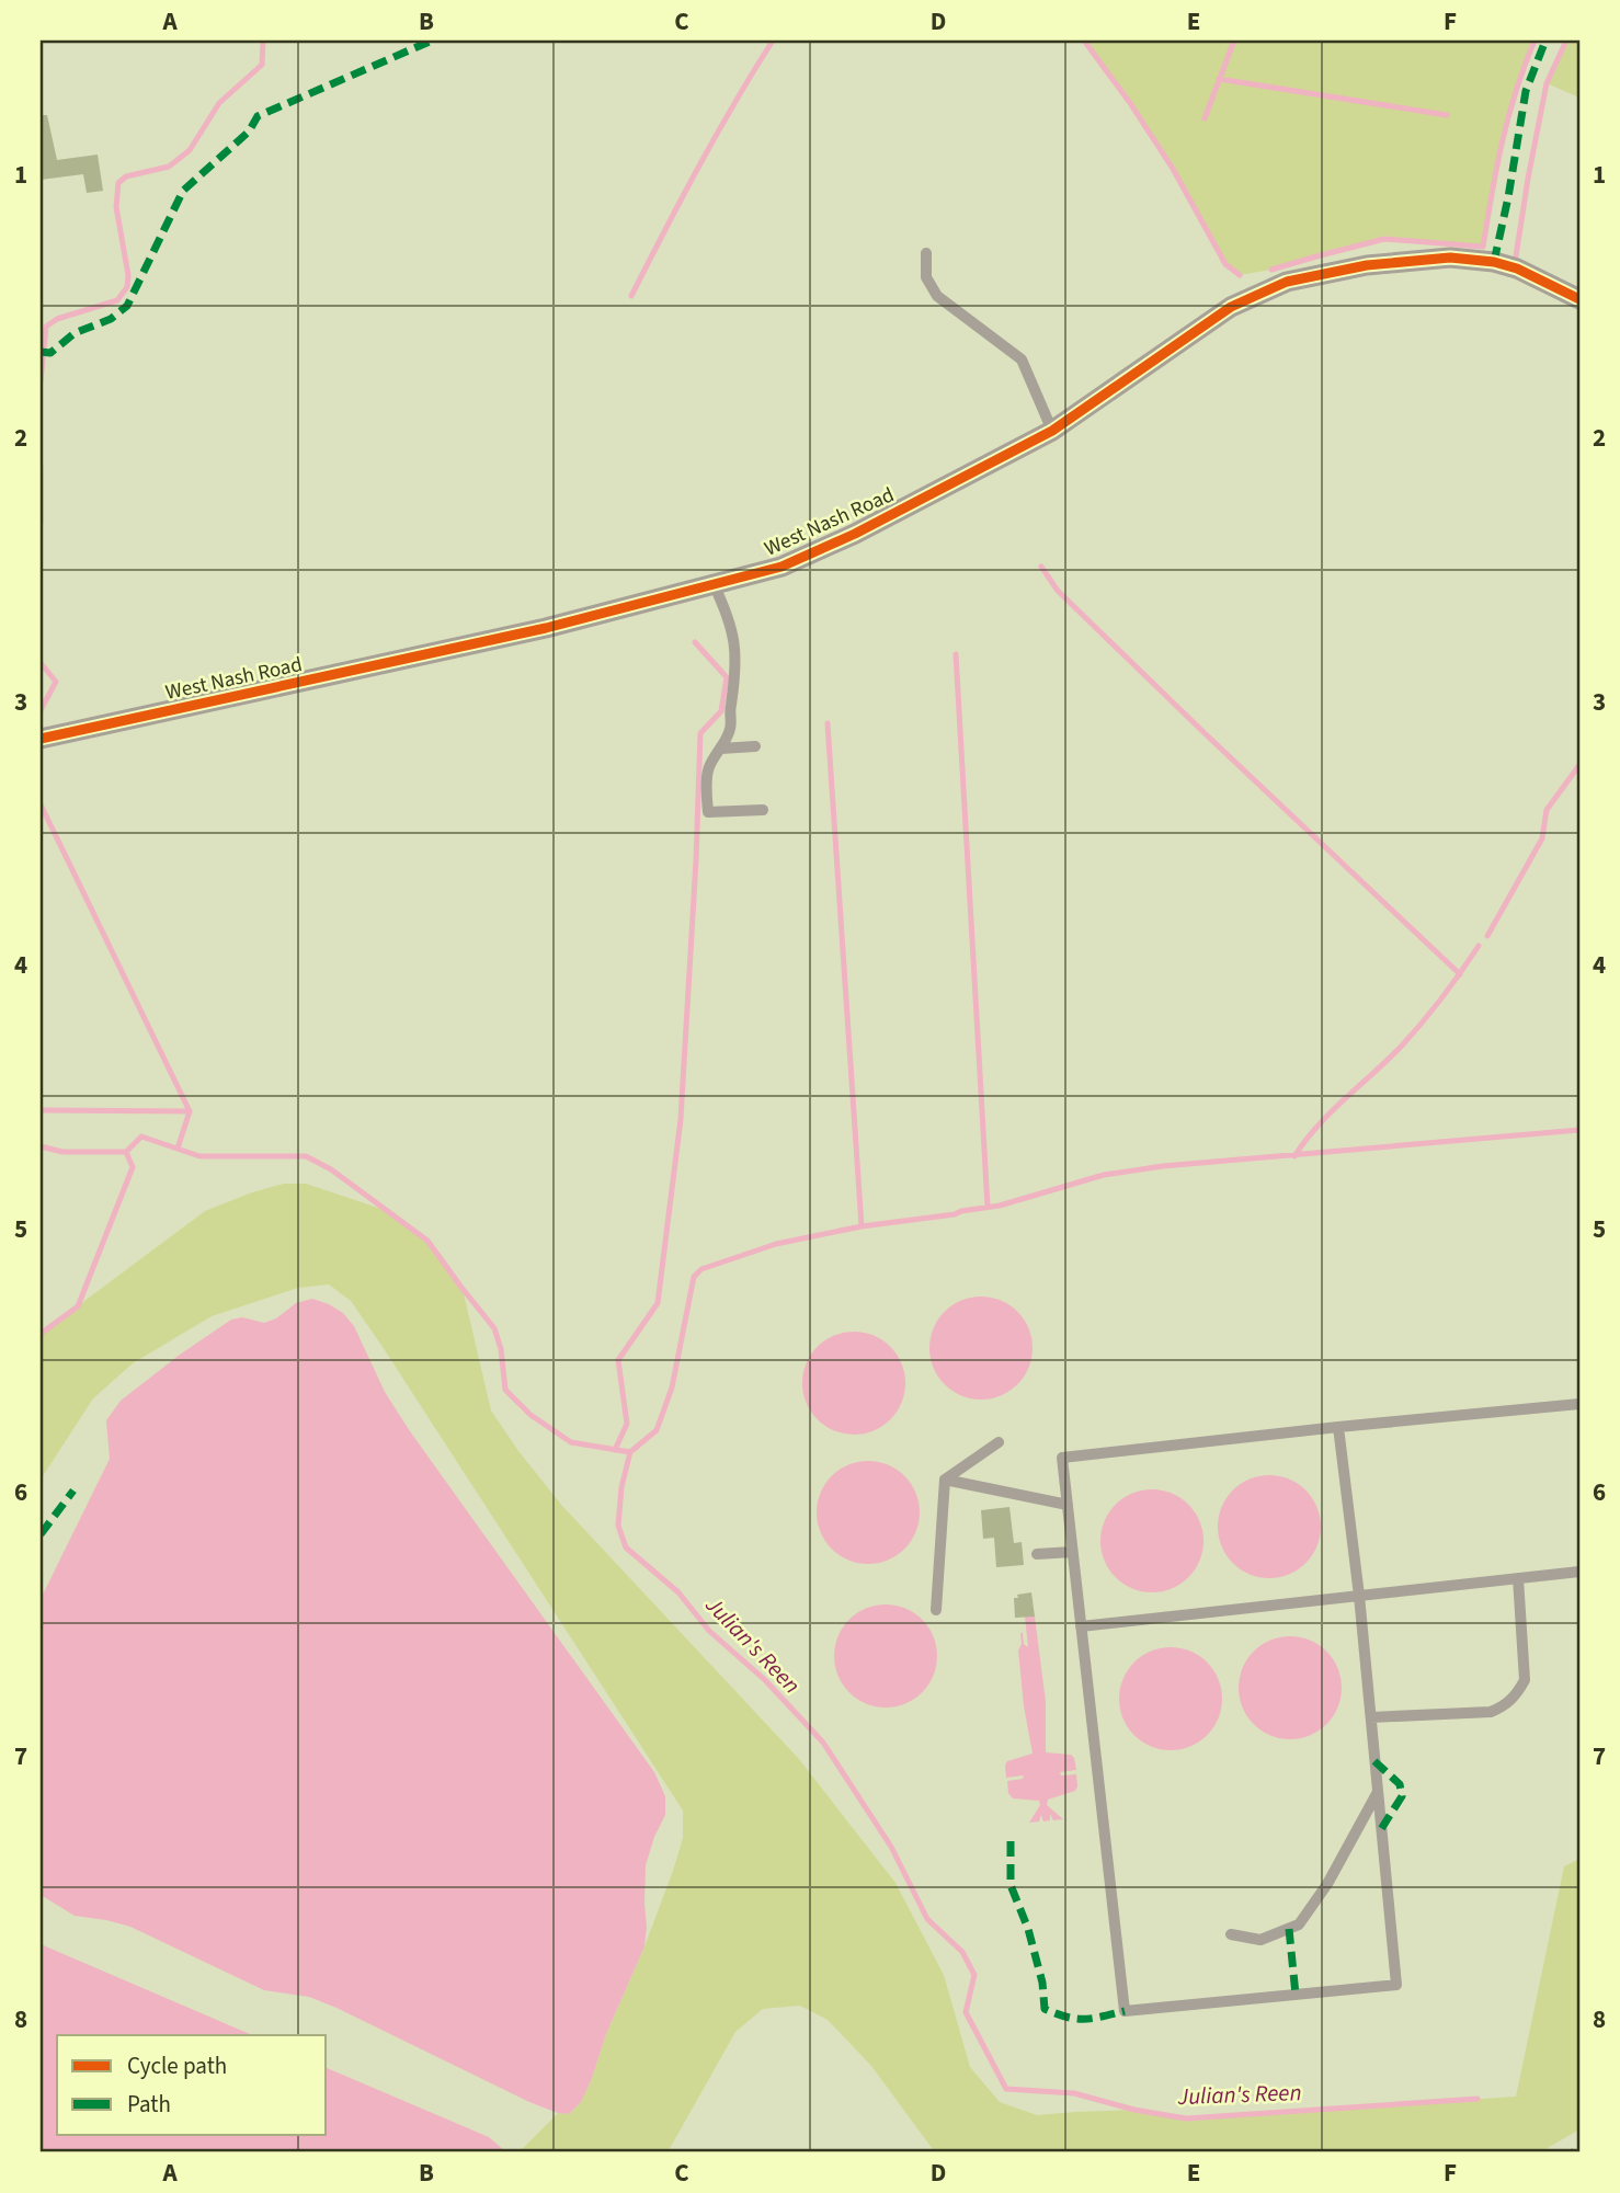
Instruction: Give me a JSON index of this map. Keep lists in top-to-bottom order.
{
  "streets": {
    "street": ["West Nash Road"]
  },
  "water": ["Julian's Reen"],
  "legend": ["Cycle path", "Path"],
  "grid": {
    "columns": [
      "A",
      "B",
      "C",
      "D",
      "E",
      "F"
    ],
    "rows": [
      "1",
      "2",
      "3",
      "4",
      "5",
      "6",
      "7",
      "8"
    ]
  }
}
